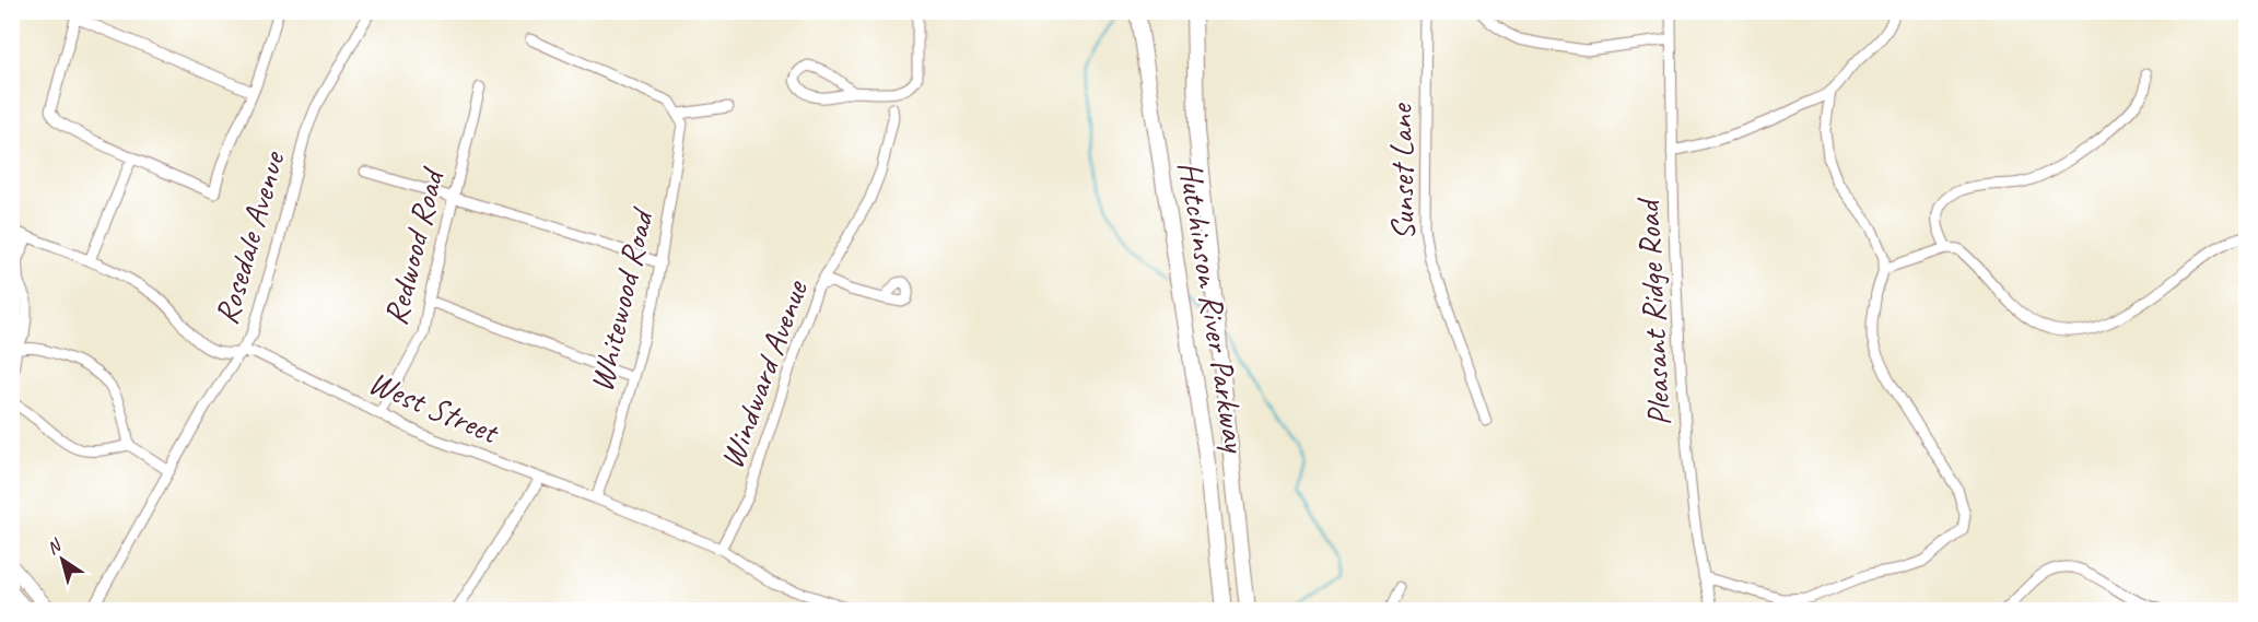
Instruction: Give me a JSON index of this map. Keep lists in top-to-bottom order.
{
  "streets": {
    "highway": ["Hutchinson River Parkway"],
    "street": [
      "Sunset Lane",
      "Rosedale Avenue",
      "Redwood Road",
      "Whitewood Road",
      "Pleasant Ridge Road",
      "Windward Avenue",
      "West Street"
    ]
  },
  "crossings": [
    ["Rosedale Avenue", "West Street"],
    ["Redwood Road", "West Street"],
    ["Whitewood Road", "West Street"],
    ["Windward Avenue", "West Street"]
  ],
  "north": "top left"
}
